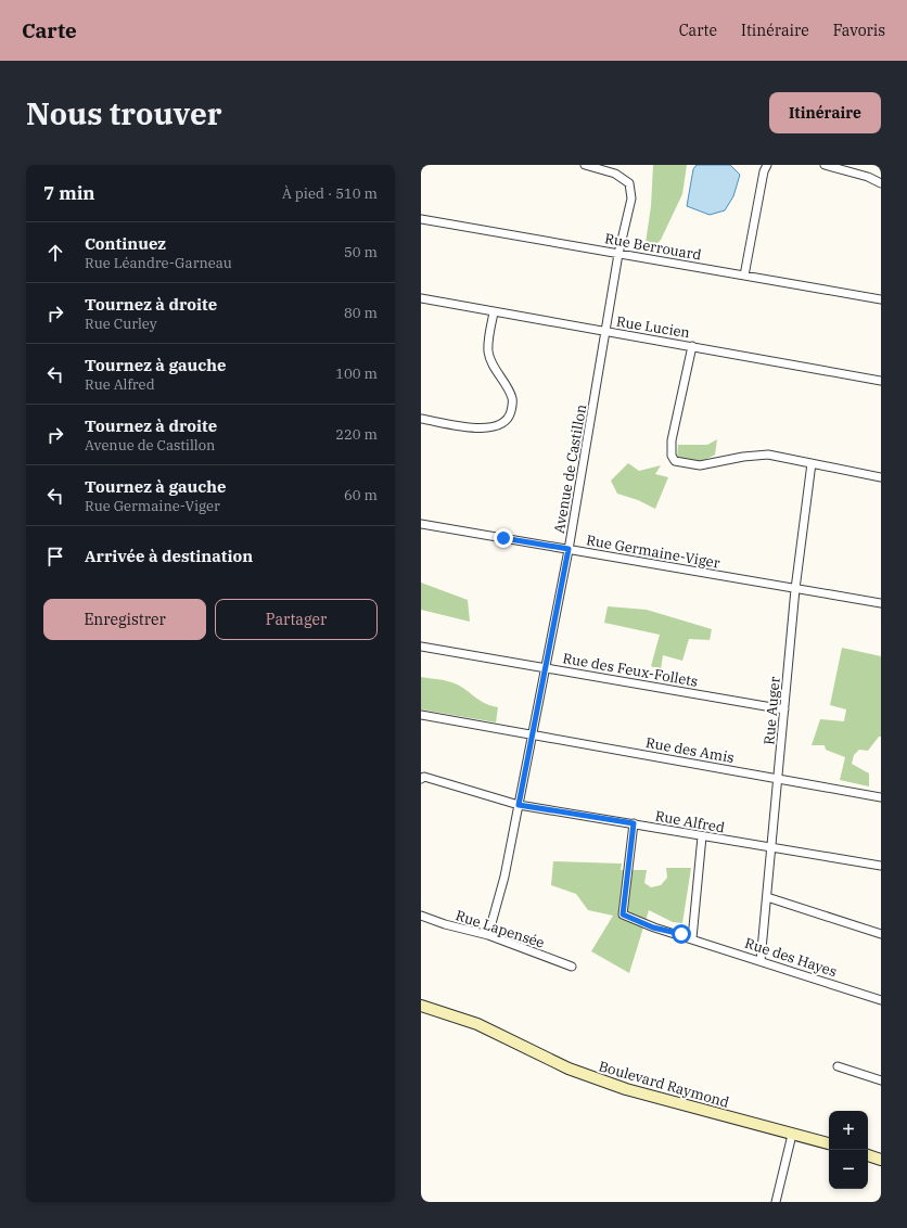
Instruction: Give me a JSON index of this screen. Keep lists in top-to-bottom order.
{
  "streets": {
    "street": [
      "Rue Berrouard",
      "Rue Lucien",
      "Avenue de Castillon",
      "Rue Germaine-Viger",
      "Rue des Feux-Follets",
      "Rue Auger",
      "Rue des Amis",
      "Rue Alfred",
      "Rue Lapensée",
      "Rue des Hayes",
      "Boulevard Raymond"
    ]
  },
  "crossings": [
    ["Rue Berrouard", "Avenue de Castillon"],
    ["Rue Lucien", "Avenue de Castillon"],
    ["Avenue de Castillon", "Rue Germaine-Viger"],
    ["Avenue de Castillon", "Rue des Feux-Follets"],
    ["Avenue de Castillon", "Rue des Amis"],
    ["Avenue de Castillon", "Rue Alfred"],
    ["Avenue de Castillon", "Rue Lapensée"],
    ["Rue Germaine-Viger", "Rue Auger"],
    ["Rue des Feux-Follets", "Rue Auger"],
    ["Rue Auger", "Rue des Amis"],
    ["Rue Auger", "Rue Alfred"],
    ["Rue Auger", "Rue des Hayes"],
    ["Rue Alfred", "Rue des Hayes"]
  ],
  "page": {
    "header": "Carte",
    "nav": ["Carte", "Itinéraire", "Favoris"],
    "buttons": [
      "Itinéraire",
      ["Enregistrer", "Partager"]
    ],
    "title": "Nous trouver",
    "heading": ["7 min", "À pied · 510 m"],
    "list": [
      ["Continuez", "Rue Léandre-Garneau", "50 m"],
      ["Tournez à droite", "Rue Curley", "80 m"],
      ["Tournez à gauche", "Rue Alfred", "100 m"],
      ["Tournez à droite", "Avenue de Castillon", "220 m"],
      ["Tournez à gauche", "Rue Germaine-Viger", "60 m"],
      "Arrivée à destination"
    ],
    "map_buttons": ["+", "−"]
  }
}
